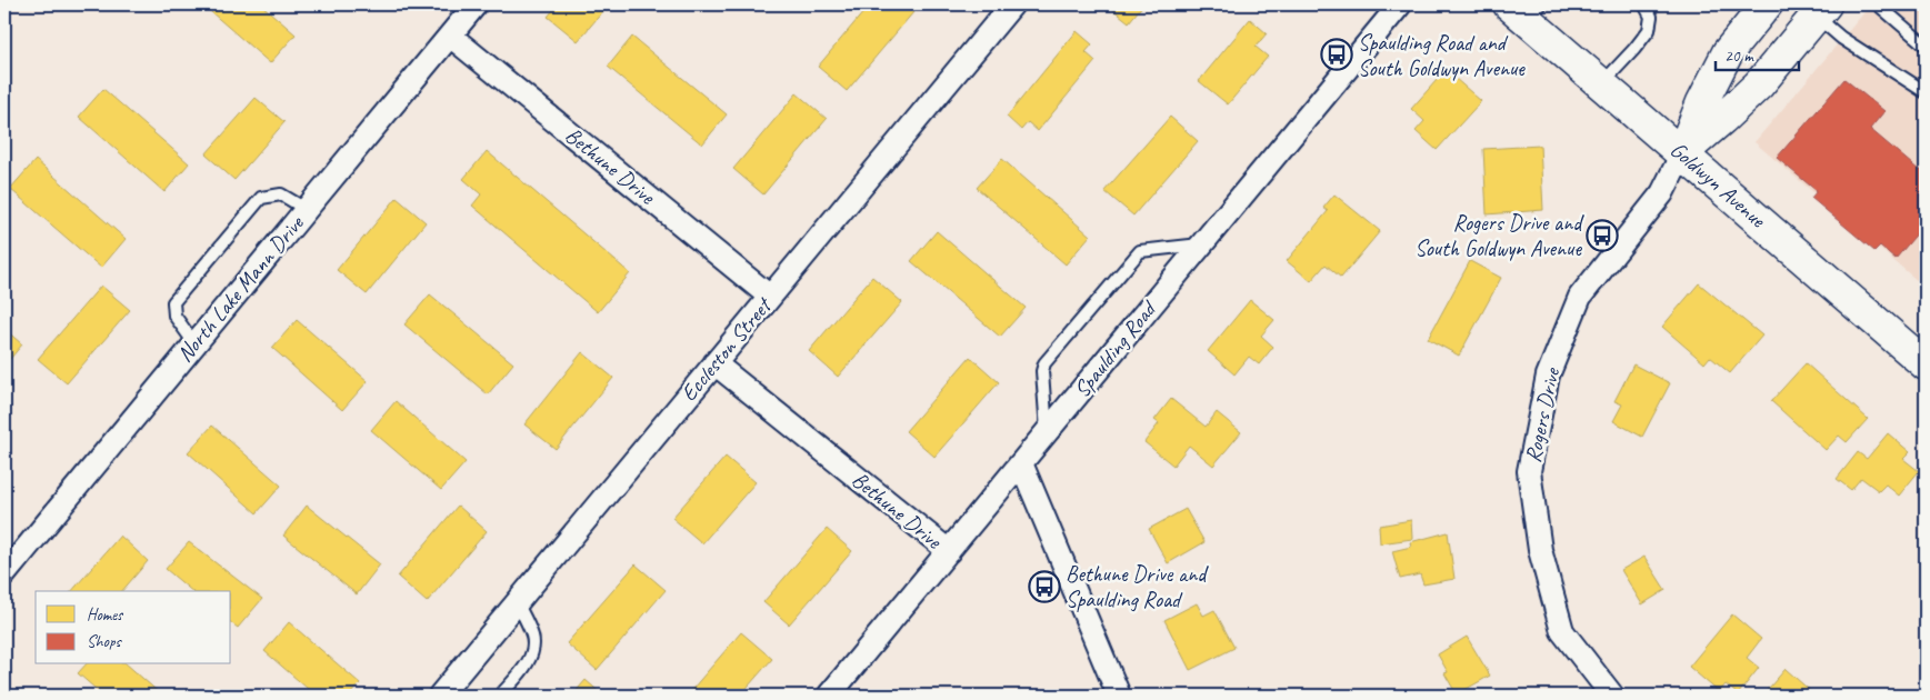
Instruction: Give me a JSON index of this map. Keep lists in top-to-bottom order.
{
  "streets": {
    "street": [
      "Bethune Drive",
      "Goldwyn Avenue",
      "North Lake Mann Drive",
      "Eccleston Street",
      "Spaulding Road",
      "Rogers Drive"
    ]
  },
  "crossings": [
    ["Bethune Drive", "North Lake Mann Drive"],
    ["Bethune Drive", "Eccleston Street"],
    ["Bethune Drive", "Spaulding Road"],
    ["Goldwyn Avenue", "Rogers Drive"]
  ],
  "places": {
    "bus stop": ["Spaulding Road and South Goldwyn Avenue", "Rogers Drive and South Goldwyn Avenue", "Bethune Drive and Spaulding Road"]
  },
  "legend": ["Homes", "Shops"],
  "scale_bar": "20 m"
}
